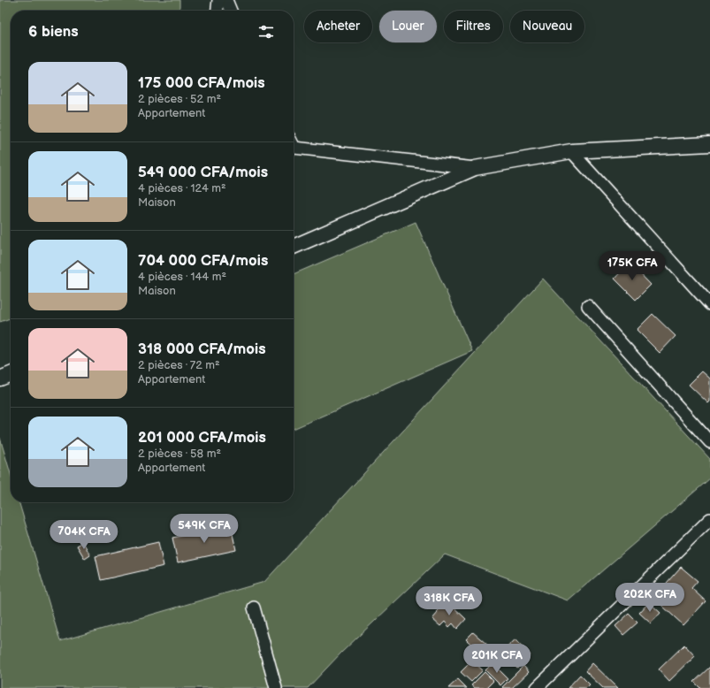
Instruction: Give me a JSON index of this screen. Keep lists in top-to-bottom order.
{
  "page": {
    "chip": [
      "Acheter",
      "Louer",
      "Filtres",
      "Nouveau"
    ],
    "heading": "6 biens",
    "list": [
      {
        "name": "175 000 CFA/mois",
        "note": "2 pièces · 52 m² · Appartement"
      },
      {
        "name": "549 000 CFA/mois",
        "note": "4 pièces · 124 m² · Maison"
      },
      {
        "name": "704 000 CFA/mois",
        "note": "4 pièces · 144 m² · Maison"
      },
      {
        "name": "318 000 CFA/mois",
        "note": "2 pièces · 72 m² · Appartement"
      },
      {
        "name": "201 000 CFA/mois",
        "note": "2 pièces · 58 m² · Appartement"
      }
    ],
    "price": [
      "175K CFA",
      "549K CFA",
      "704K CFA",
      "202K CFA",
      "318K CFA",
      "201K CFA"
    ]
  }
}
